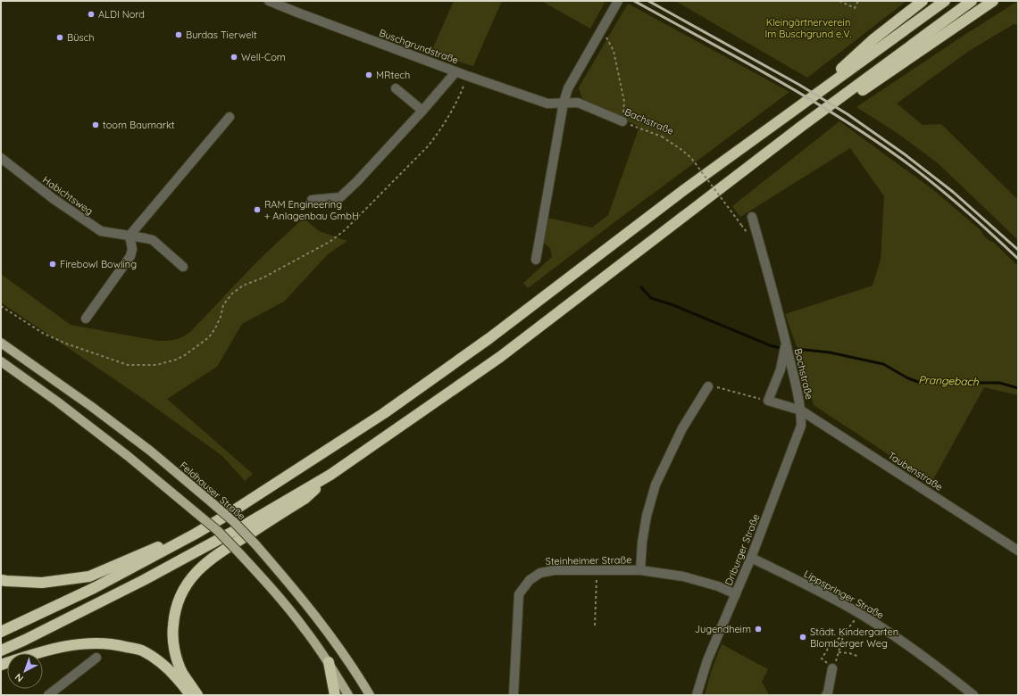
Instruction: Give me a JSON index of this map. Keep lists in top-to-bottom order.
{
  "streets": {
    "main road": ["Feldhauser Straße"],
    "street": [
      "Buschgrundstraße",
      "Bachstraße",
      "Habichtsweg",
      "Taubenstraße",
      "Driburger Straße",
      "Steinheimer Straße",
      "Lippspringer Straße"
    ]
  },
  "crossings": [
    ["Buschgrundstraße", "Bachstraße"],
    ["Bachstraße", "Taubenstraße"],
    ["Bachstraße", "Driburger Straße"],
    ["Taubenstraße", "Driburger Straße"],
    ["Driburger Straße", "Steinheimer Straße"],
    ["Driburger Straße", "Lippspringer Straße"]
  ],
  "water": ["Prangebach"],
  "parks": ["Kleingärtnerverein Im Buschgrund e.V."],
  "places": [
    "ALDI Nord",
    "Burdas Tierwelt",
    "Büsch",
    "Well-Com",
    "MRtech",
    "toom Baumarkt",
    "RAM Engineering + Anlagenbau GmbH",
    "Firebowl Bowling",
    "Jugendheim",
    "Städt. Kindergarten Blomberger Weg"
  ],
  "north": "bottom left"
}
